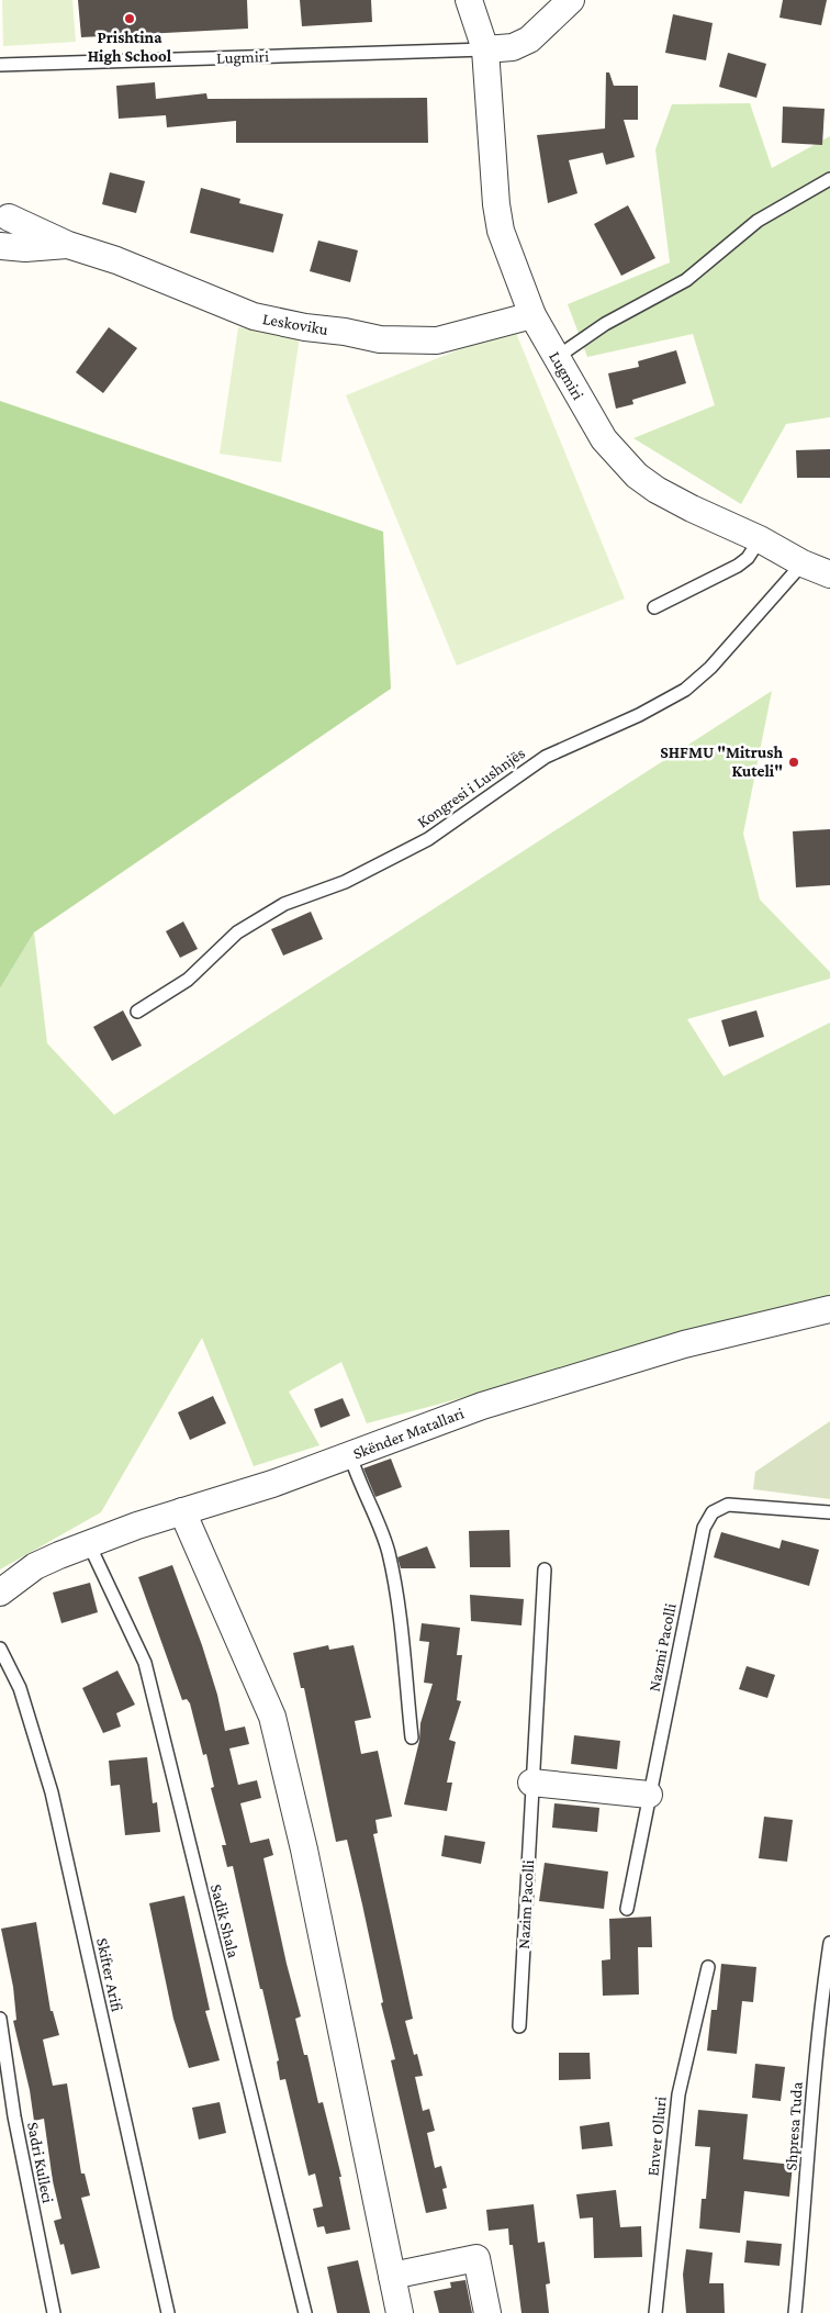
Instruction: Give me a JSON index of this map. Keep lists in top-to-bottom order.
{
  "streets": {
    "street": ["Lugmiri", "Leskoviku", "Skënder Matallari"],
    "lane": [
      "Kongresi i Lushnjës",
      "Nazmi Pacolli",
      "Nazim Pacolli",
      "Sadik Shala",
      "Skifter Arifi",
      "Shpresa Tuda",
      "Enver Olluri",
      "Sadri Kulleci"
    ]
  },
  "crossings": [
    ["Lugmiri", "Leskoviku"],
    ["Lugmiri", "Kongresi i Lushnjës"],
    ["Skënder Matallari", "Sadik Shala"]
  ],
  "places": ["Prishtina High School", "SHFMU \"Mitrush Kuteli\""]
}
